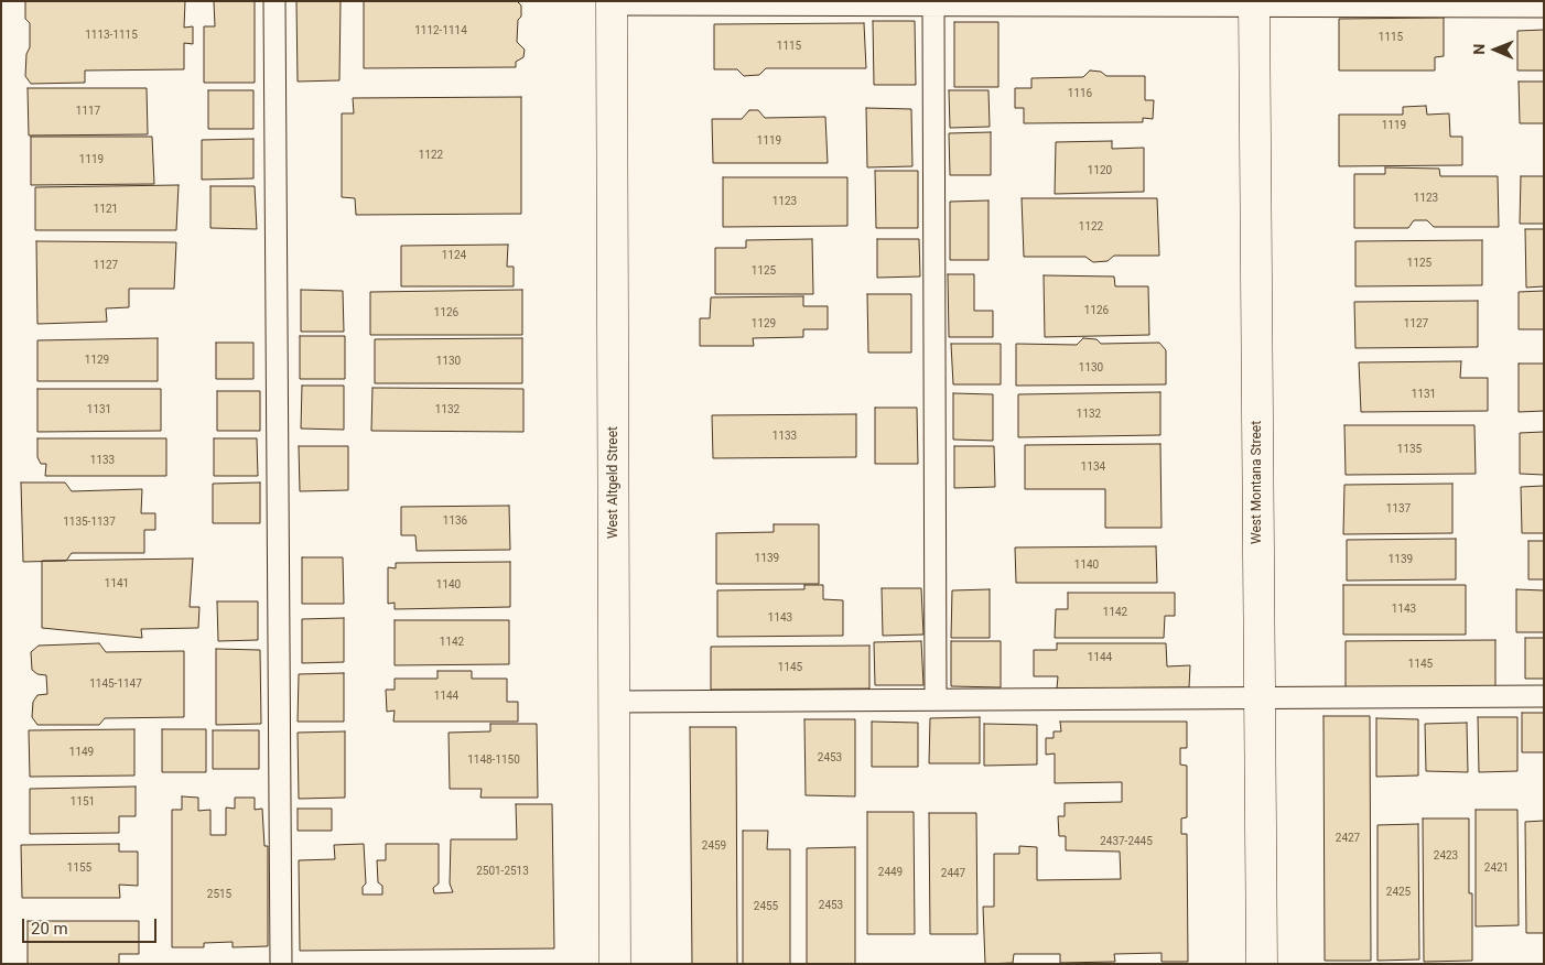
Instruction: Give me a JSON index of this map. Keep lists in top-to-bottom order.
{
  "streets": {
    "street": ["West Altgeld Street", "West Montana Street"]
  },
  "house_numbers": [
    "1112-1114",
    "1113-1115",
    "1115",
    "1115",
    "1116",
    "1117",
    "1119",
    "1119",
    "1122",
    "1119",
    "1120",
    "1123",
    "1123",
    "1121",
    "1122",
    "1124",
    "1125",
    "1127",
    "1125",
    "1126",
    "1126",
    "1129",
    "1127",
    "1129",
    "1130",
    "1130",
    "1131",
    "1131",
    "1132",
    "1132",
    "1133",
    "1135",
    "1133",
    "1134",
    "1137",
    "1136",
    "1135-1137",
    "1139",
    "1139",
    "1140",
    "1141",
    "1140",
    "1143",
    "1142",
    "1143",
    "1142",
    "1144",
    "1145",
    "1145",
    "1145-1147",
    "1144",
    "1149",
    "2453",
    "1148-1150",
    "1151",
    "2427",
    "2437-2445",
    "2459",
    "2423",
    "1155",
    "2421",
    "2501-2513",
    "2449",
    "2447",
    "2425",
    "2515",
    "2453",
    "2455"
  ],
  "scale_bar": "20 m",
  "north": "left"
}
